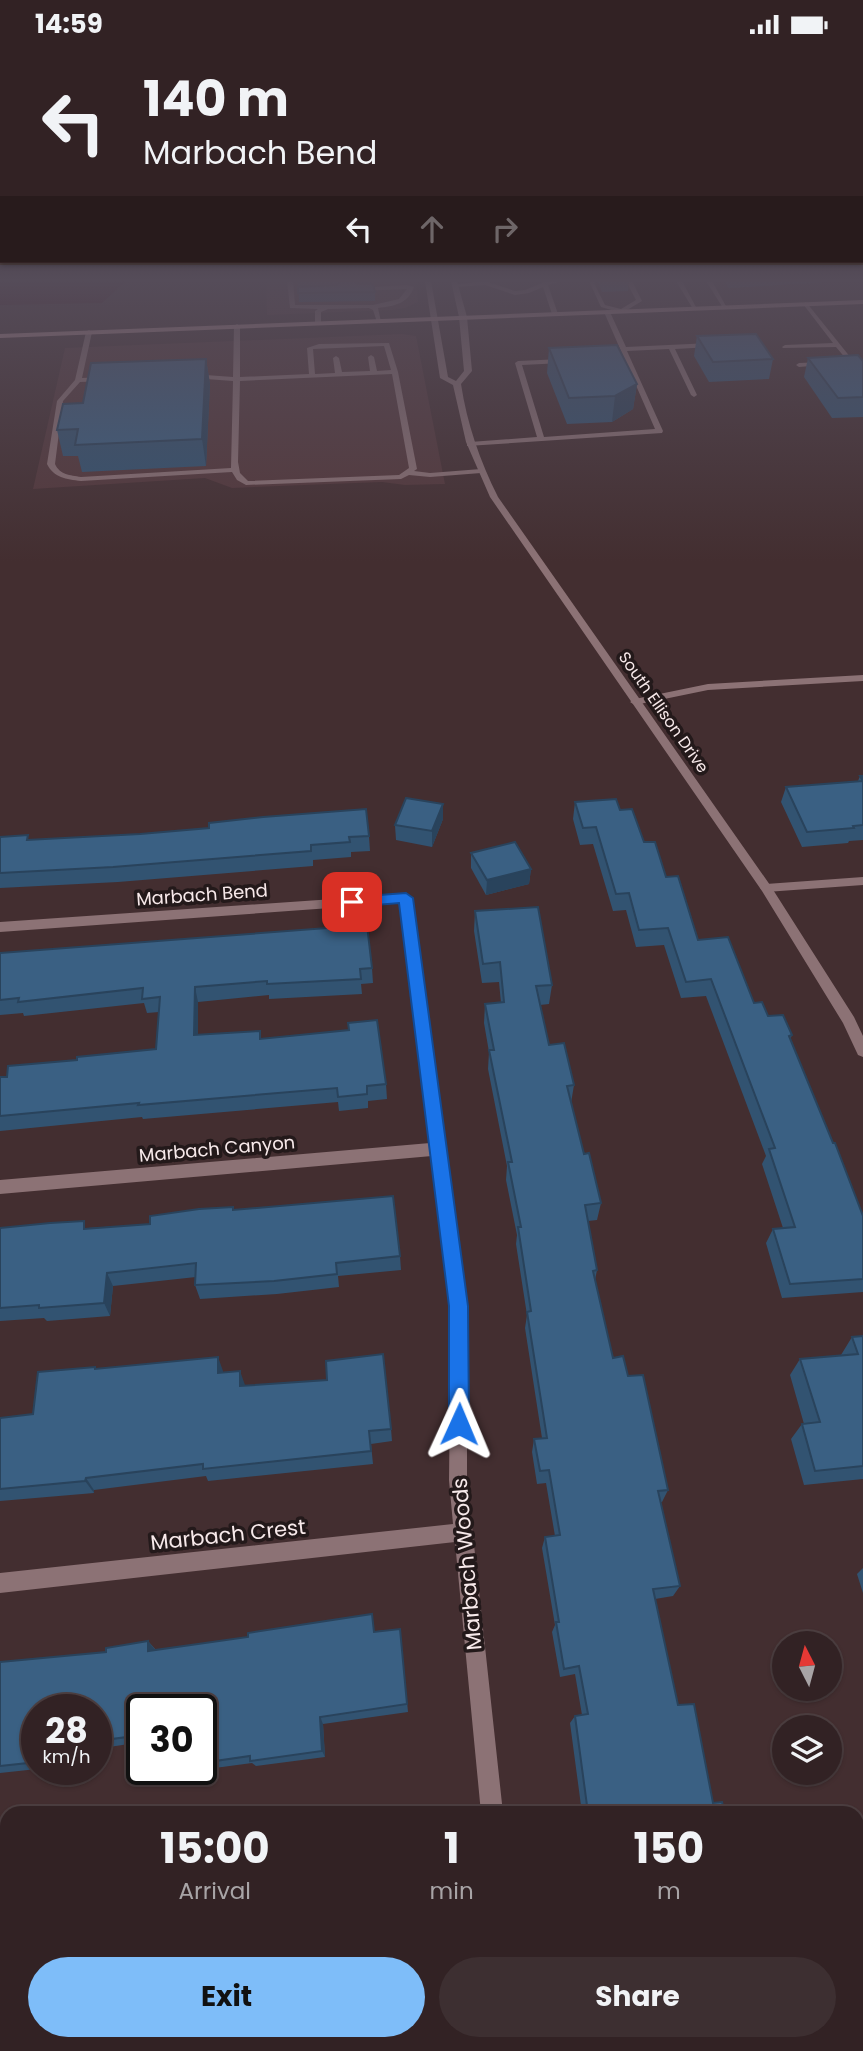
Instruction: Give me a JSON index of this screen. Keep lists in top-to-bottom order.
{
  "streets": {
    "street": [
      "South Ellison Drive",
      "Marbach Bend",
      "Marbach Canyon",
      "Marbach Crest",
      "Marbach Woods"
    ]
  },
  "crossings": [
    ["Marbach Bend", "Marbach Woods"],
    ["Marbach Canyon", "Marbach Woods"],
    ["Marbach Crest", "Marbach Woods"]
  ],
  "north": "top",
  "page": {
    "status": "14:59",
    "turn": ["140 m", "Marbach Bend"],
    "speed": "28 km/h",
    "limit": "30",
    "eta": [
      "15:00",
      "Arrival",
      "1",
      "min",
      "150",
      "m"
    ],
    "buttons": ["Exit", "Share"]
  }
}
